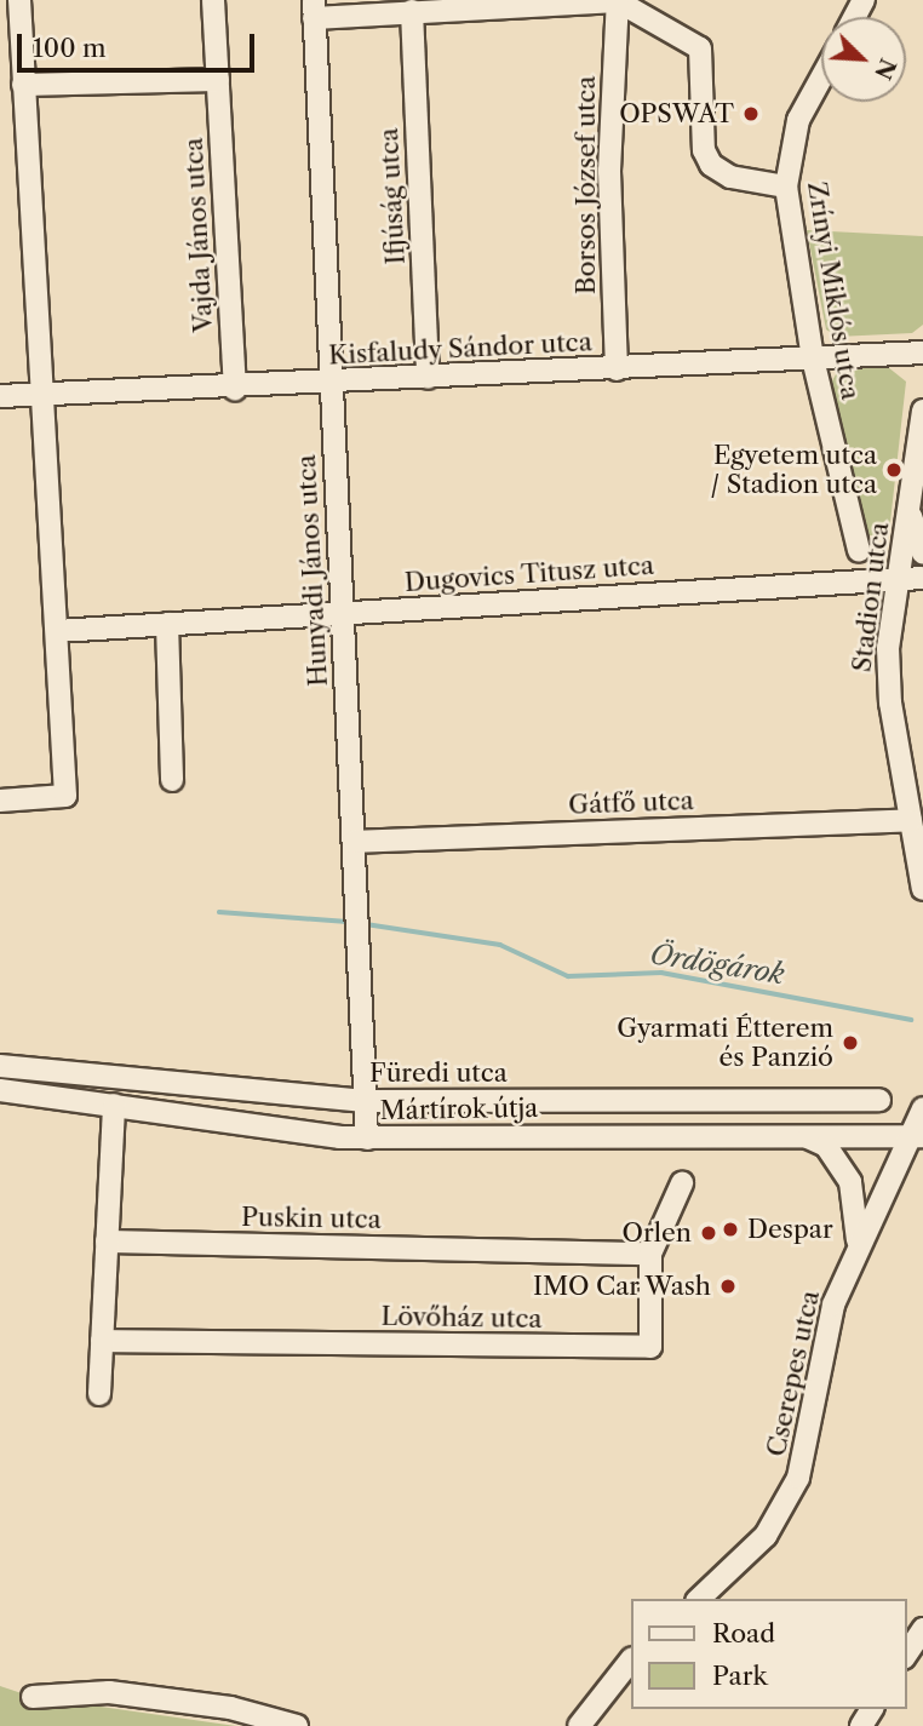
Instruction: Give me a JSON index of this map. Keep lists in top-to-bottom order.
{
  "streets": {
    "street": [
      "Borsos József utca",
      "Ifjúság utca",
      "Vajda János utca",
      "Zrínyi Miklós utca",
      "Kisfaludy Sándor utca",
      "Hunyadi János utca",
      "Dugovics Titusz utca",
      "Stadion utca",
      "Gátfő utca",
      "Füredi utca",
      "Mártírok útja",
      "Puskin utca",
      "Lövőház utca",
      "Cserepes utca"
    ]
  },
  "crossings": [
    ["Borsos József utca", "Kisfaludy Sándor utca"],
    ["Ifjúság utca", "Kisfaludy Sándor utca"],
    ["Vajda János utca", "Kisfaludy Sándor utca"],
    ["Zrínyi Miklós utca", "Kisfaludy Sándor utca"],
    ["Kisfaludy Sándor utca", "Hunyadi János utca"],
    ["Hunyadi János utca", "Dugovics Titusz utca"],
    ["Hunyadi János utca", "Gátfő utca"],
    ["Hunyadi János utca", "Füredi utca"],
    ["Hunyadi János utca", "Mártírok útja"],
    ["Dugovics Titusz utca", "Stadion utca"],
    ["Stadion utca", "Gátfő utca"],
    ["Mártírok útja", "Cserepes utca"],
    ["Puskin utca", "Lövőház utca"]
  ],
  "water": ["Ördögárok"],
  "places": [
    "OPSWAT",
    "Egyetem utca / Stadion utca",
    "Gyarmati Étterem és Panzió",
    "Despar",
    "Orlen",
    "IMO Car Wash"
  ],
  "legend": ["Road", "Park"],
  "scale_bar": "100 m",
  "north": "bottom right"
}
